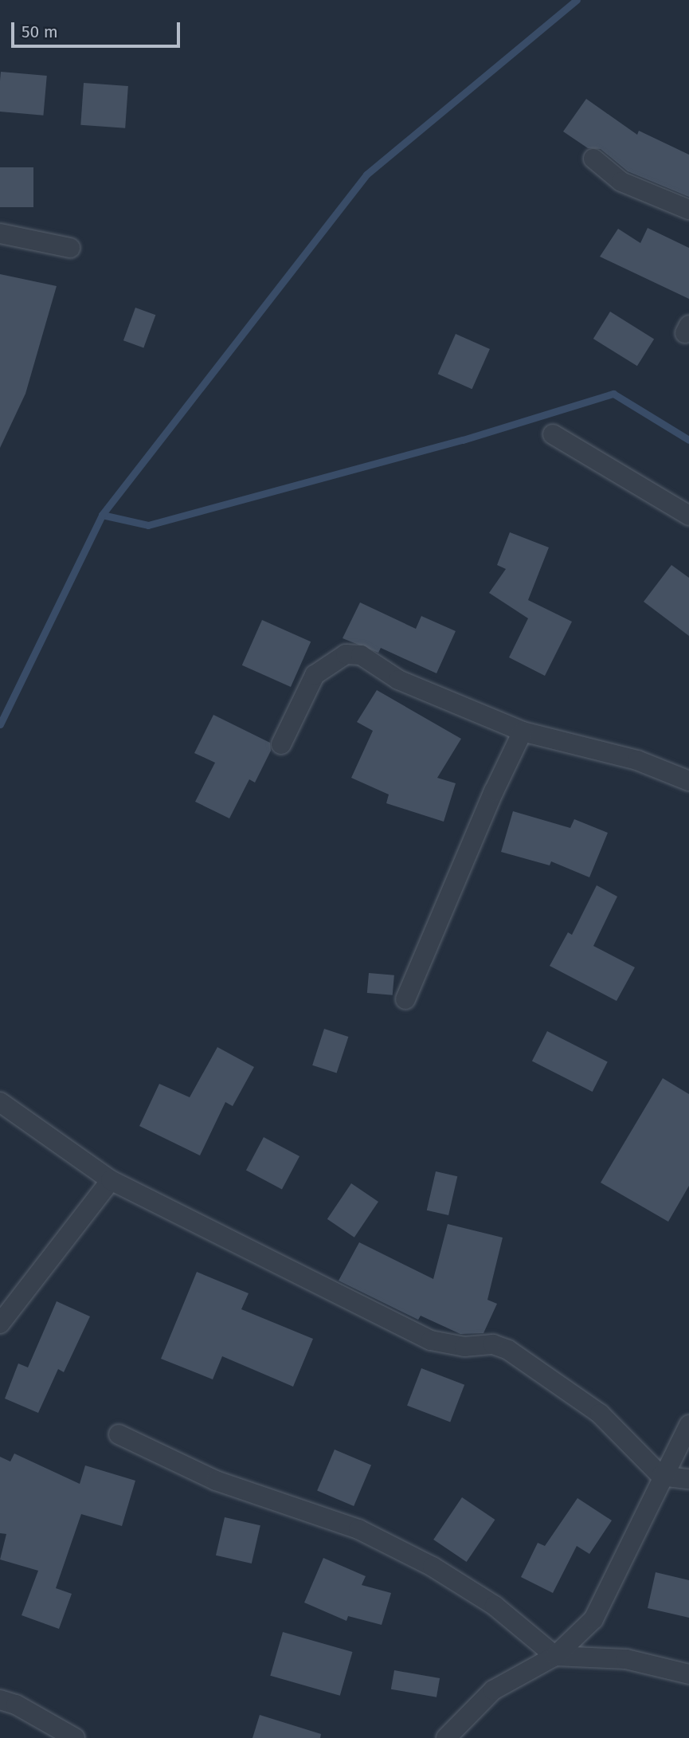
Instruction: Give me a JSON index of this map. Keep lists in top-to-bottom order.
{
  "scale_bar": "50 m"
}
